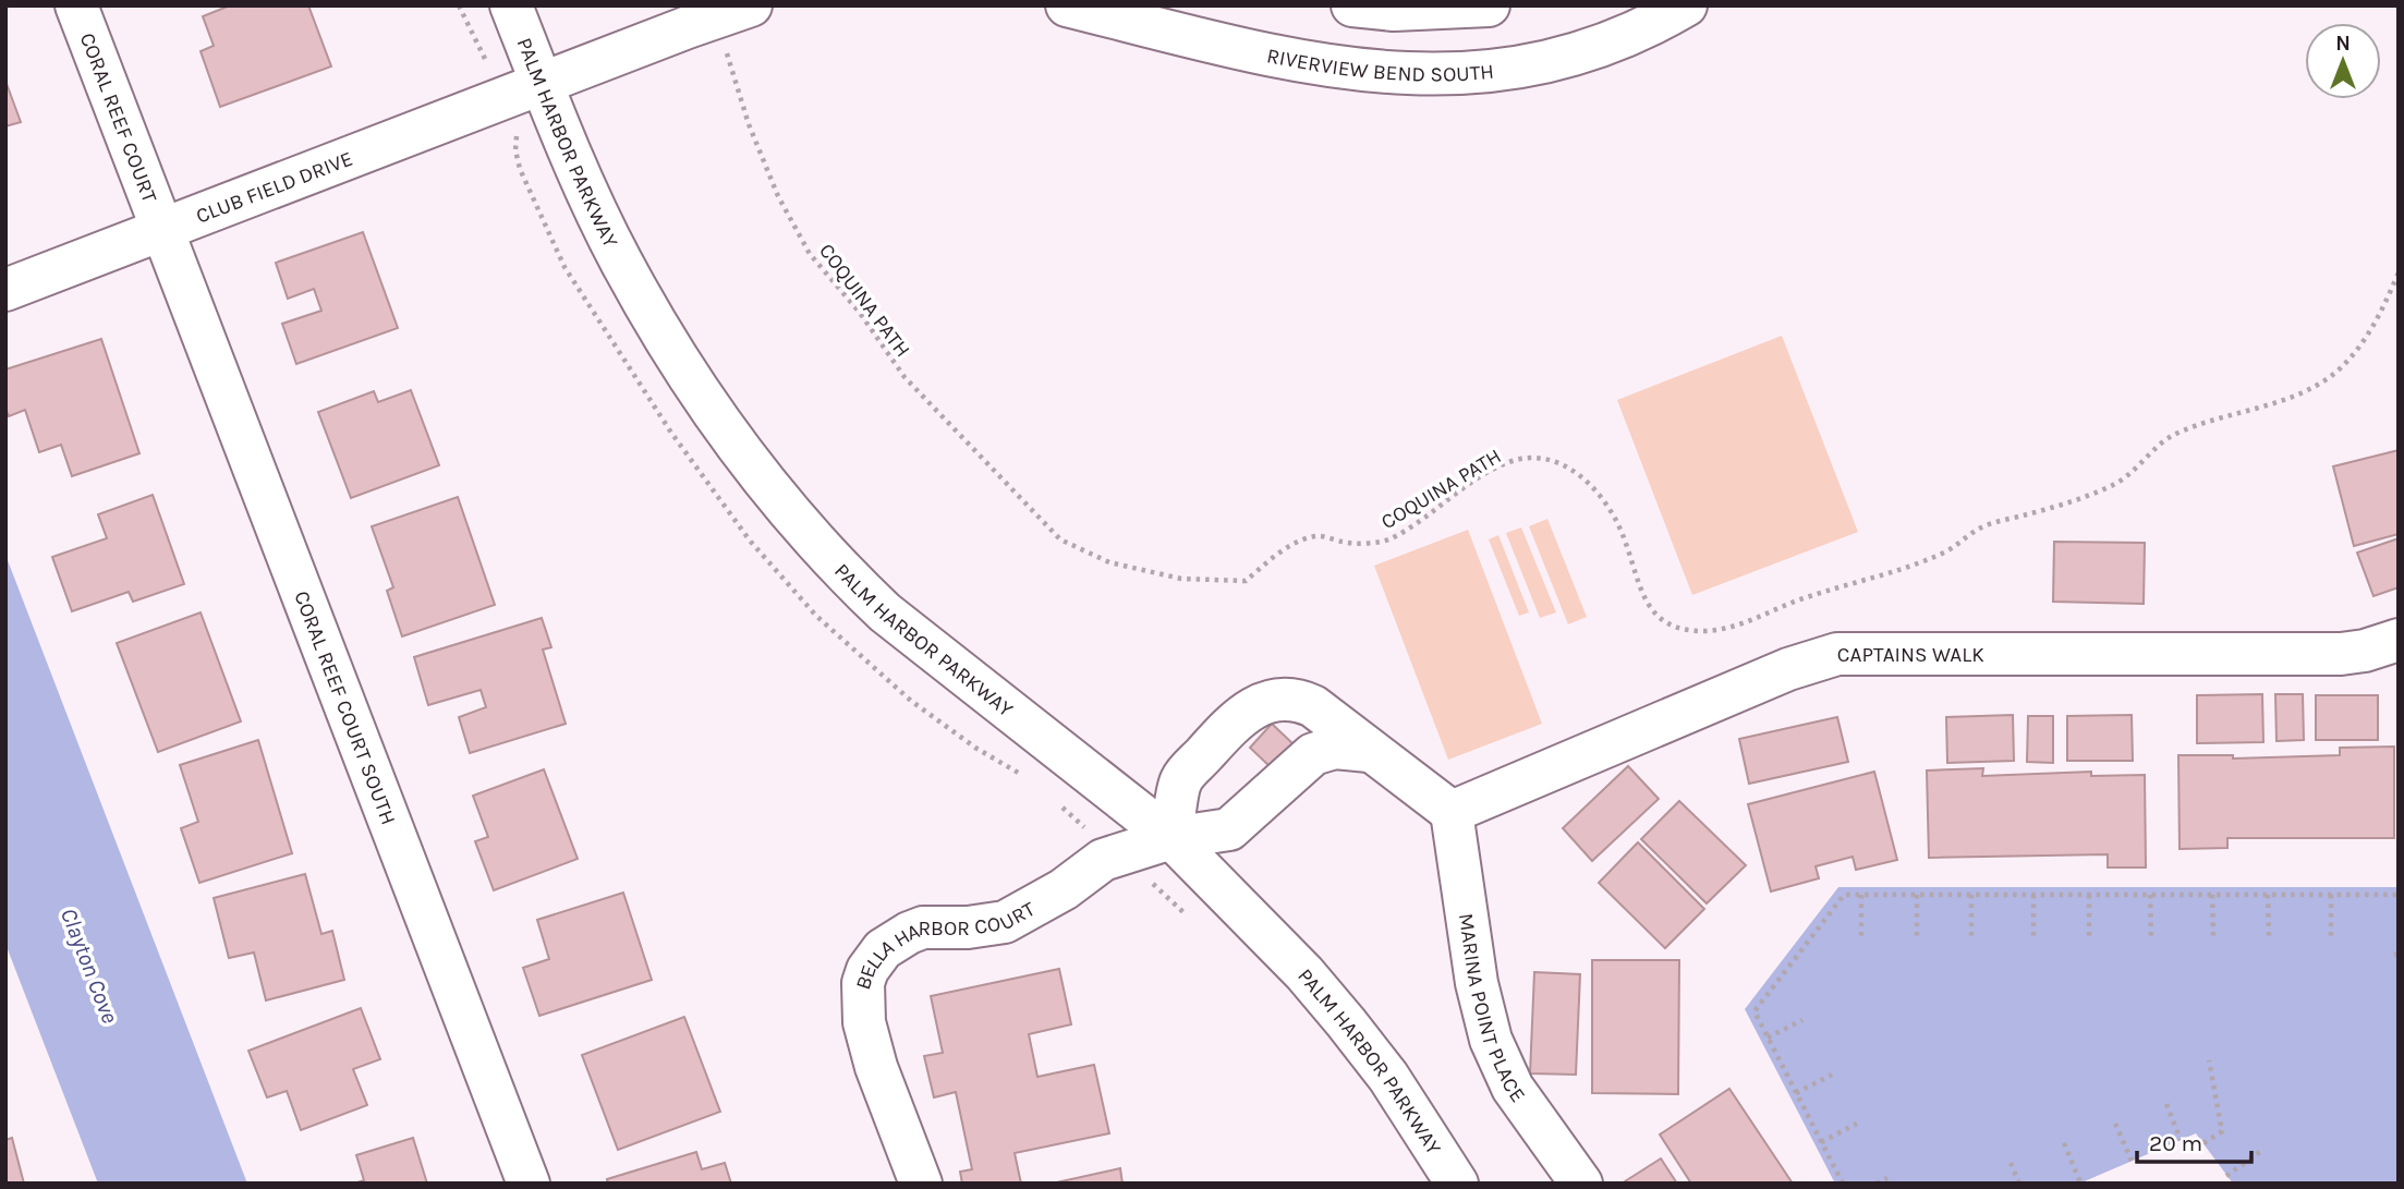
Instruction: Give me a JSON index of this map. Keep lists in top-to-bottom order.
{
  "streets": {
    "street": [
      "RIVERVIEW BEND SOUTH",
      "CORAL REEF COURT",
      "PALM HARBOR PARKWAY",
      "CLUB FIELD DRIVE",
      "CAPTAINS WALK",
      "CORAL REEF COURT SOUTH",
      "BELLA HARBOR COURT",
      "MARINA POINT PLACE"
    ],
    "path": ["COQUINA PATH"]
  },
  "crossings": [
    ["CORAL REEF COURT", "CLUB FIELD DRIVE"],
    ["CORAL REEF COURT", "CORAL REEF COURT SOUTH"],
    ["PALM HARBOR PARKWAY", "CLUB FIELD DRIVE"],
    ["PALM HARBOR PARKWAY", "BELLA HARBOR COURT"],
    ["CLUB FIELD DRIVE", "CORAL REEF COURT SOUTH"],
    ["CAPTAINS WALK", "MARINA POINT PLACE"]
  ],
  "water": ["Clayton Cove"],
  "scale_bar": "20 m",
  "north": "top"
}
